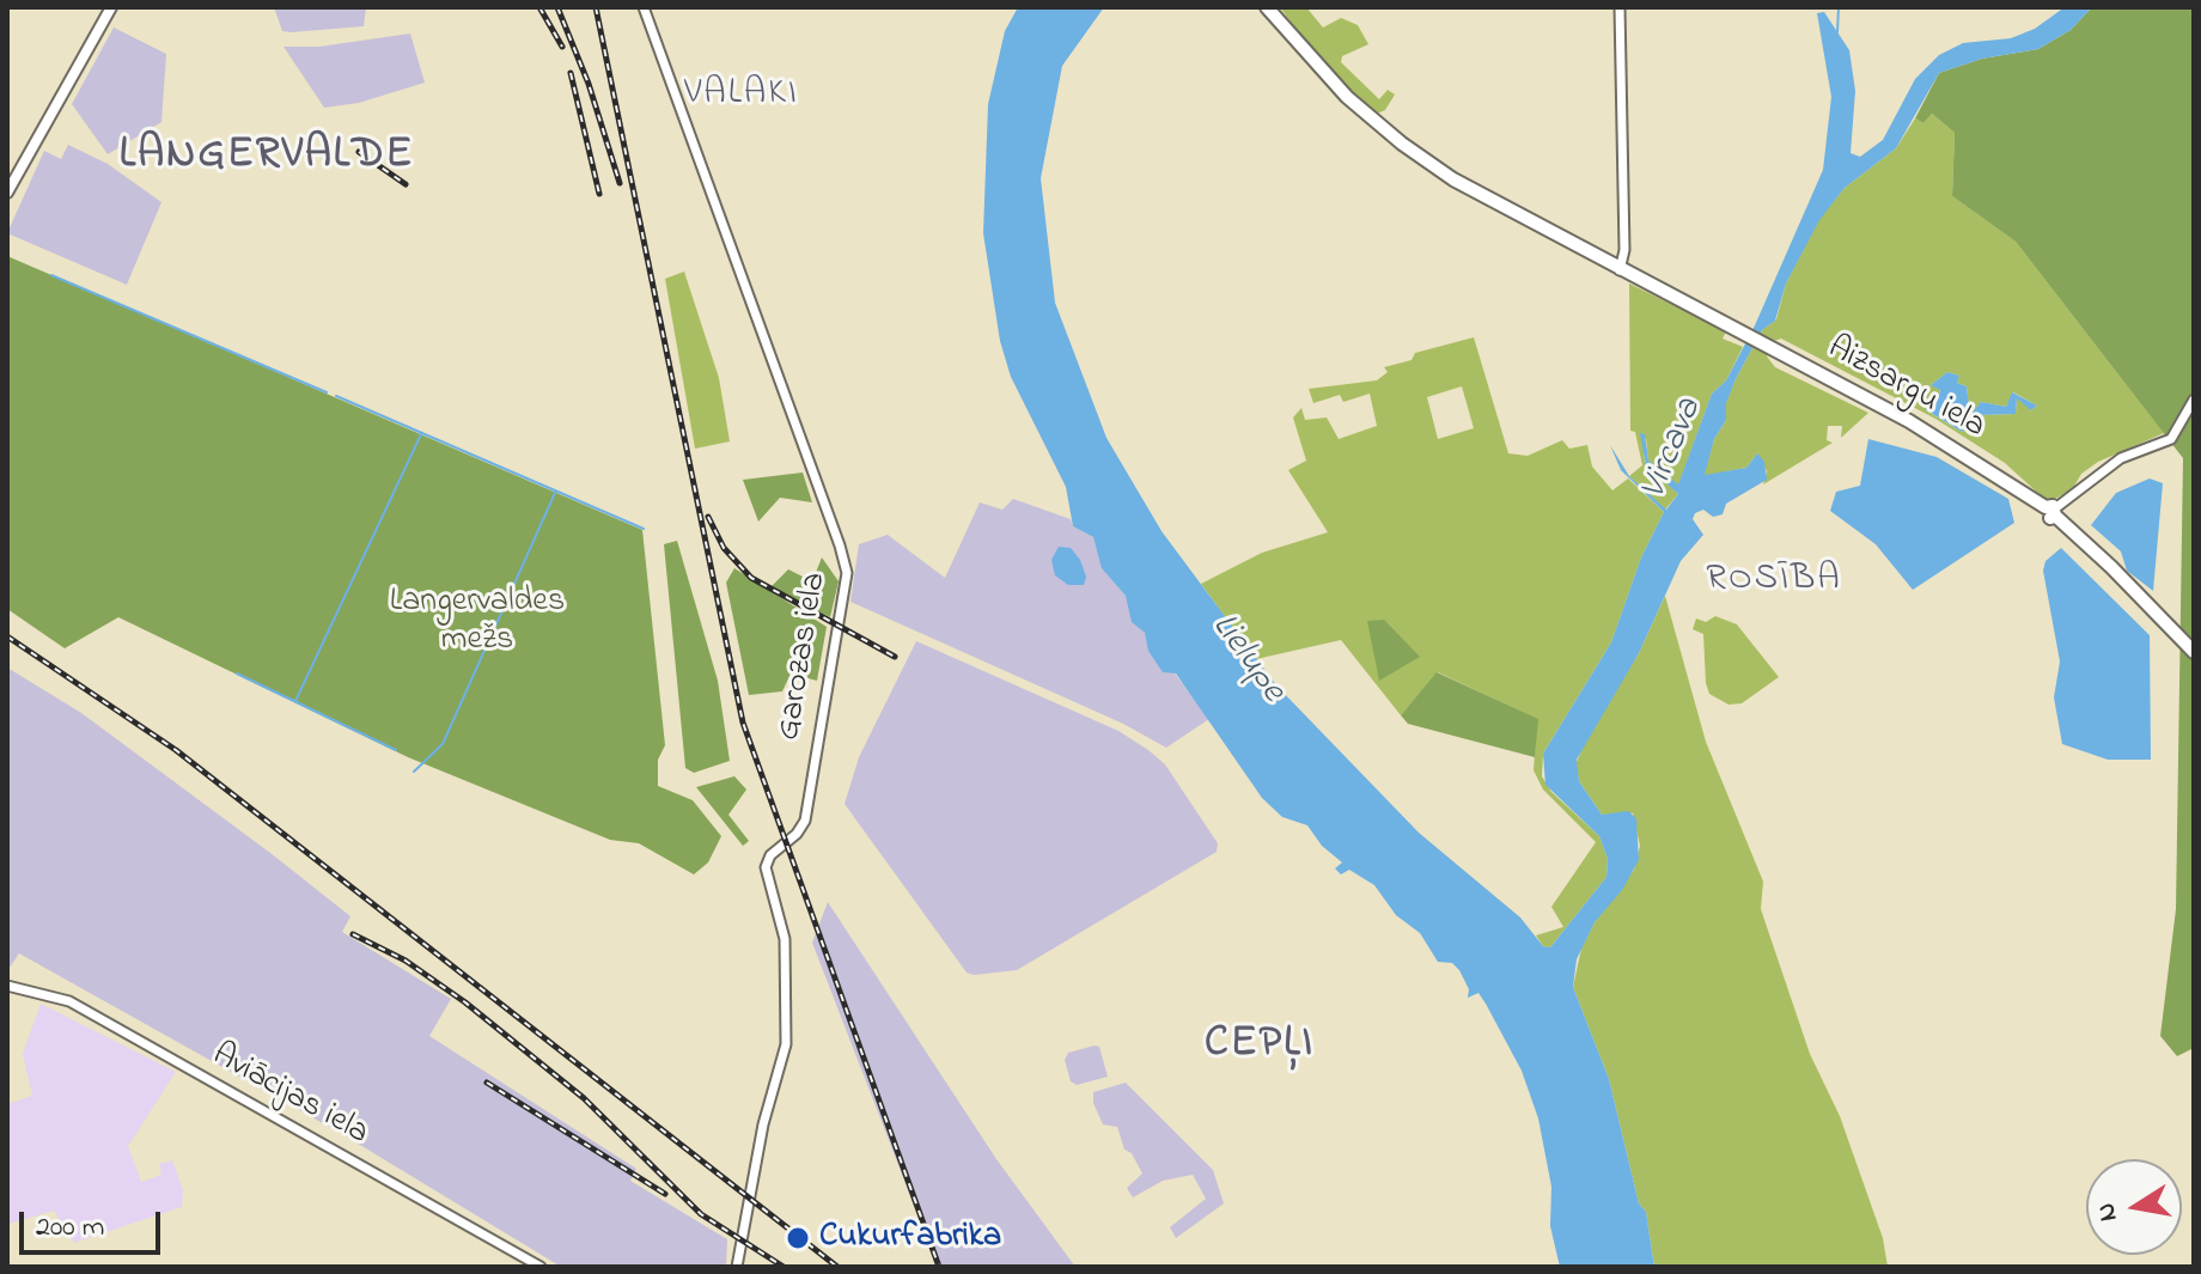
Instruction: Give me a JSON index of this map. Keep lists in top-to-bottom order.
{
  "streets": {
    "highway": ["Aizsargu iela"],
    "main road": ["Garozas iela", "Aviācijas iela"]
  },
  "districts": [
    "VALAKI",
    "LANGERVALDE",
    "ROSĪBA",
    "CEPĻI"
  ],
  "water": ["Vircava", "Lielupe"],
  "parks": ["Langervaldes mežs"],
  "places": ["Cukurfabrika"],
  "scale_bar": "200 m",
  "north": "left"
}
